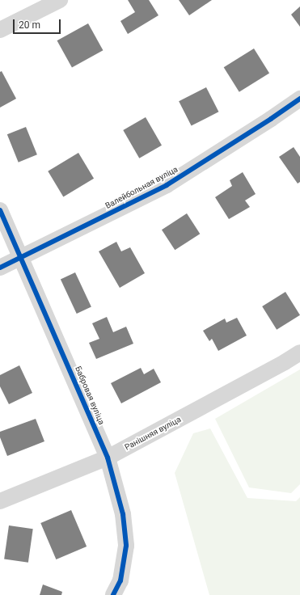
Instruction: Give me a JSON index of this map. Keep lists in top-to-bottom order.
{
  "streets": {
    "street": ["Валейбольная вуліца", "Бабровая вуліца", "Ранішняя вуліца"]
  },
  "crossings": [
    ["Валейбольная вуліца", "Бабровая вуліца"],
    ["Бабровая вуліца", "Ранішняя вуліца"]
  ],
  "scale_bar": "20 m"
}
